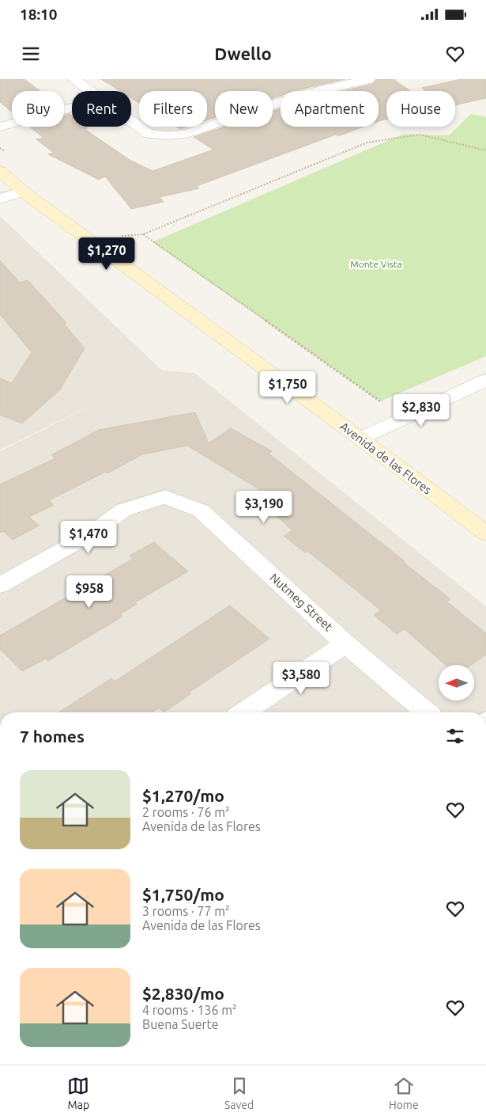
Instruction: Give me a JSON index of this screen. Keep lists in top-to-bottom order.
{
  "streets": {
    "main road": ["Avenida de las Flores"],
    "street": ["Nutmeg Street"]
  },
  "parks": ["Monte Vista"],
  "north": "left",
  "page": {
    "status": "18:10",
    "header": "Dwello",
    "chip": [
      "Buy",
      "Rent",
      "Filters",
      "New",
      "Apartment",
      "House"
    ],
    "price": [
      "$1,270",
      "$1,750",
      "$2,830",
      "$3,190",
      "$1,470",
      "$958",
      "$3,580"
    ],
    "heading": "7 homes",
    "list": [
      {
        "name": "$1,270/mo",
        "note": "2 rooms · 76 m² · Avenida de las Flores"
      },
      {
        "name": "$1,750/mo",
        "note": "3 rooms · 77 m² · Avenida de las Flores"
      },
      {
        "name": "$2,830/mo",
        "note": "4 rooms · 136 m² · Buena Suerte"
      }
    ],
    "tabs": ["Map", "Saved", "Home"]
  }
}
